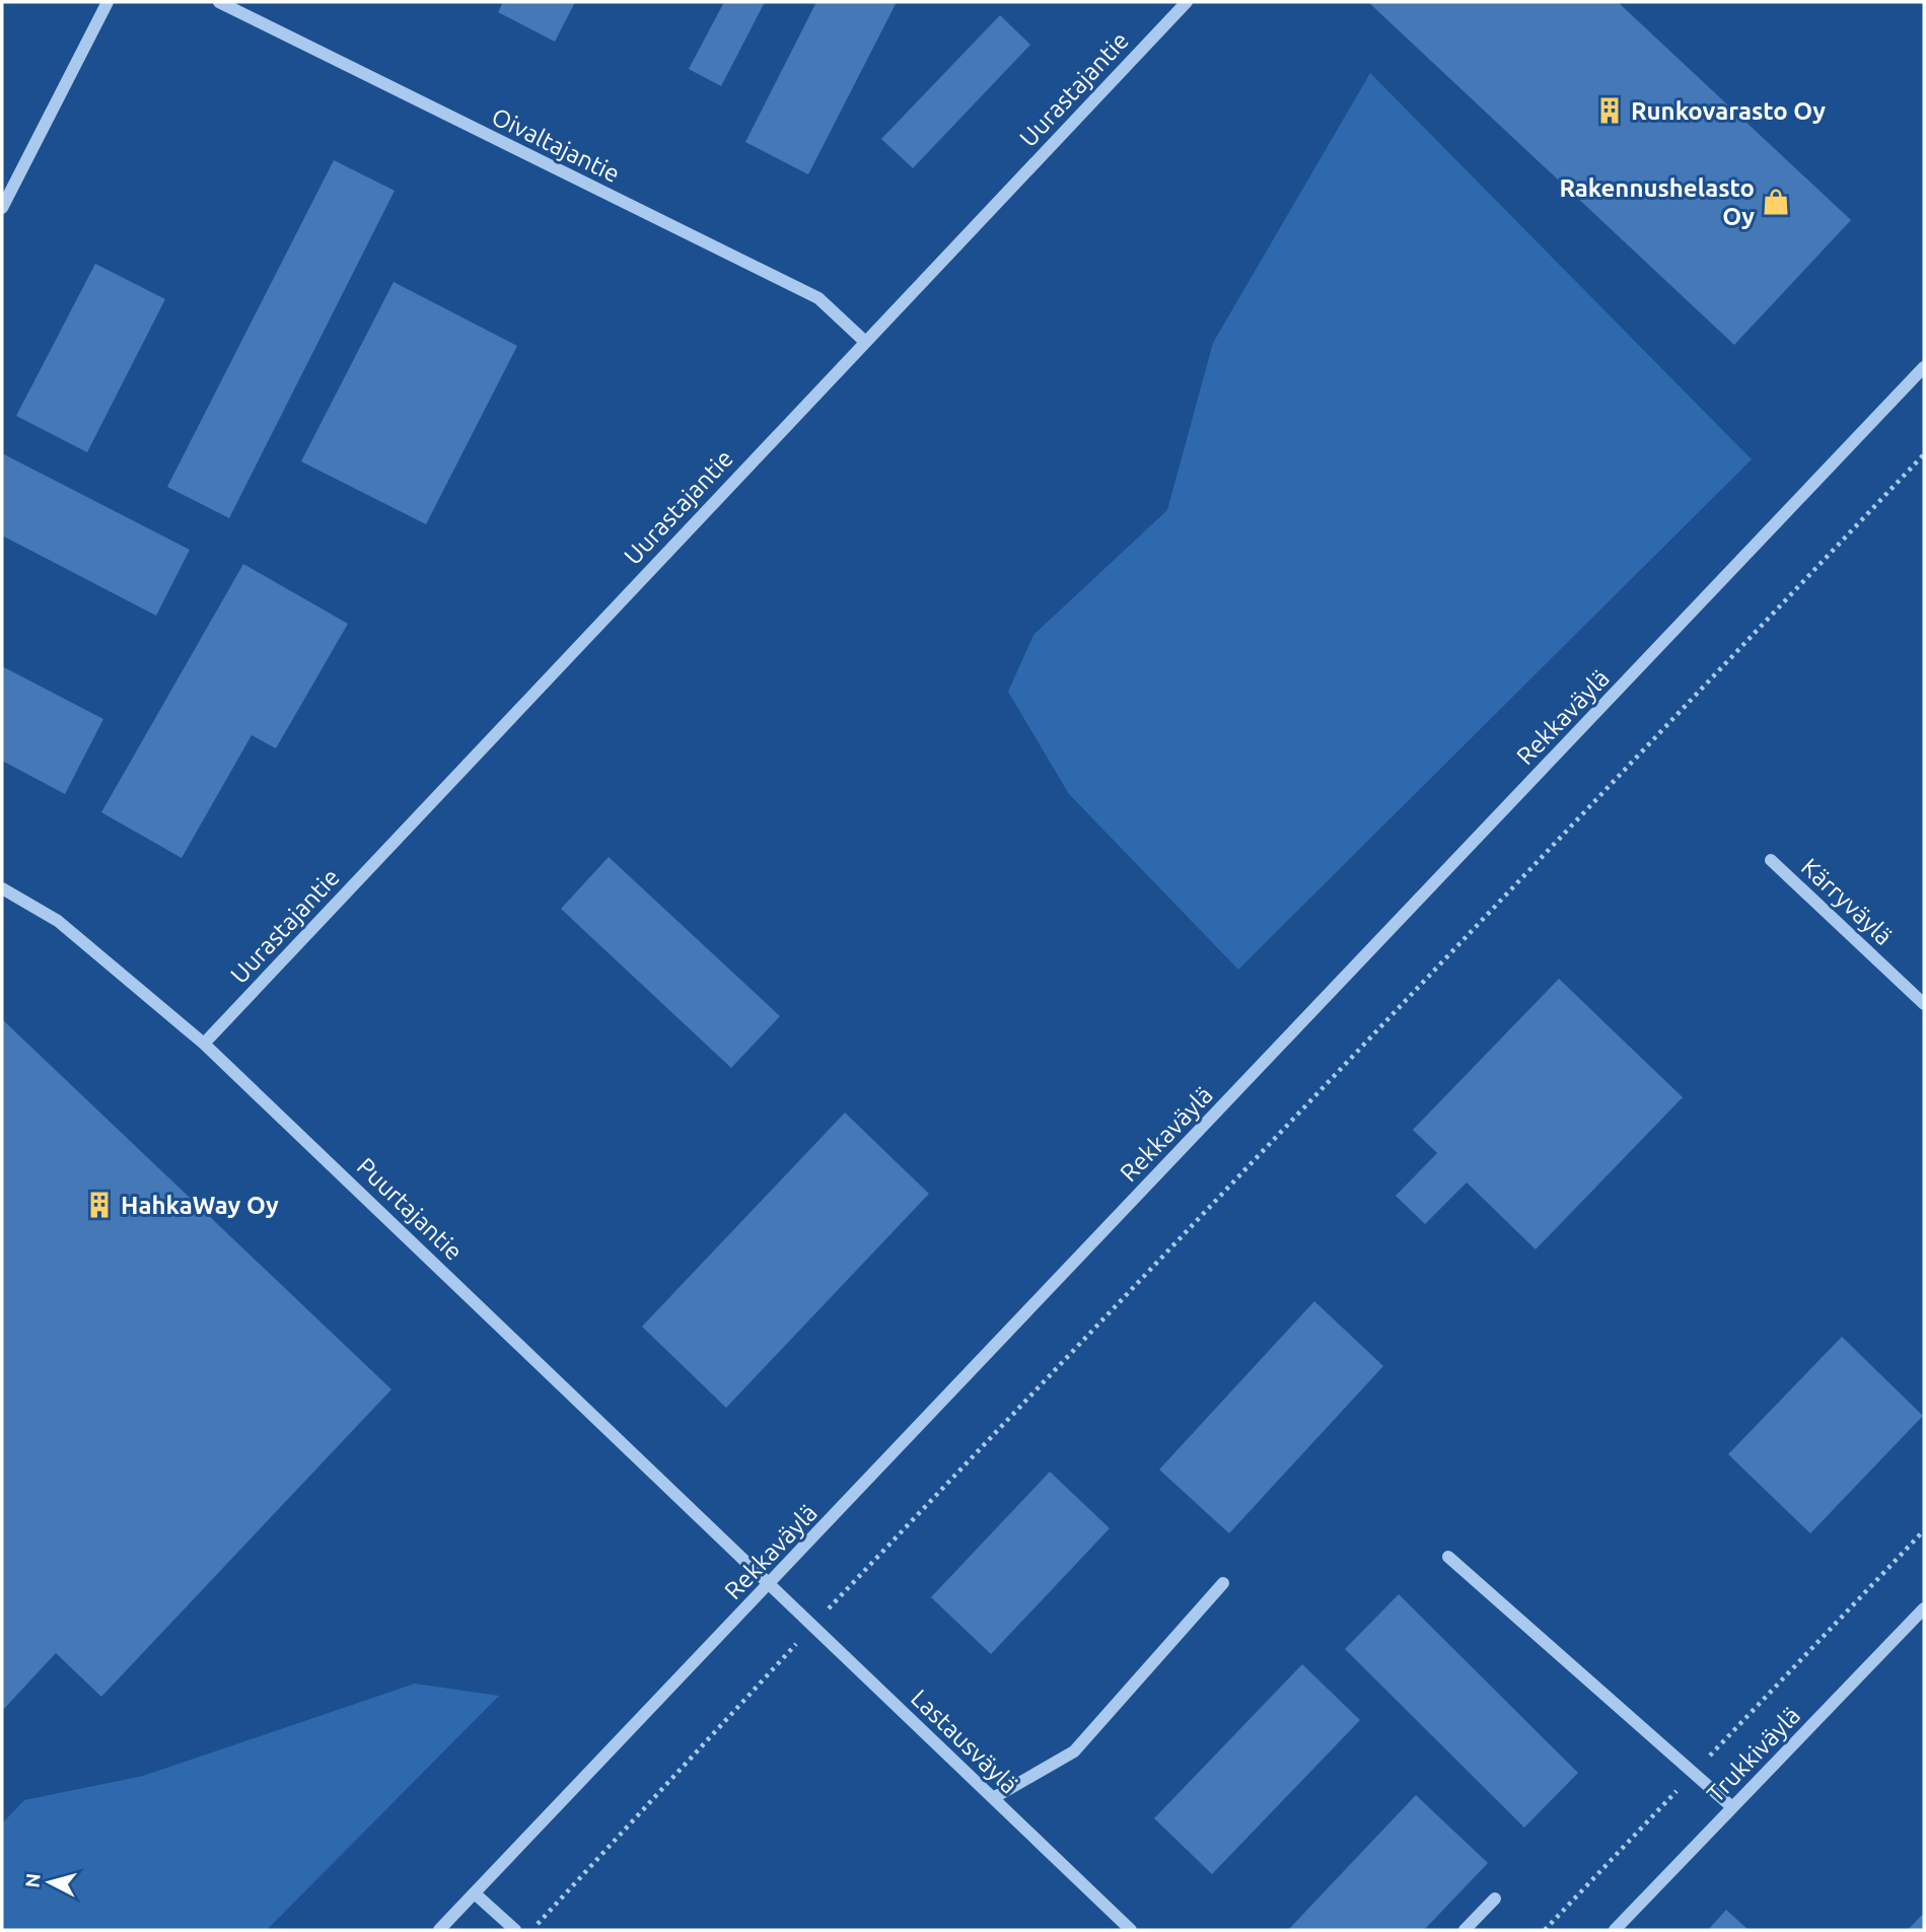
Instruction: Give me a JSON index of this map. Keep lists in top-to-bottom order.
{
  "streets": {
    "street": [
      "Uurastajantie",
      "Oivaltajantie",
      "Rekkaväylä",
      "Kärryväylä",
      "Puurtajantie",
      "Lastausväylä",
      "Trukkiväylä"
    ]
  },
  "crossings": [
    ["Uurastajantie", "Oivaltajantie"],
    ["Uurastajantie", "Puurtajantie"],
    ["Rekkaväylä", "Puurtajantie"],
    ["Rekkaväylä", "Lastausväylä"],
    ["Puurtajantie", "Lastausväylä"]
  ],
  "places": {
    "building": ["Runkovarasto Oy", "HahkaWay Oy"],
    "shop": ["Rakennushelasto Oy"]
  },
  "north": "left"
}
